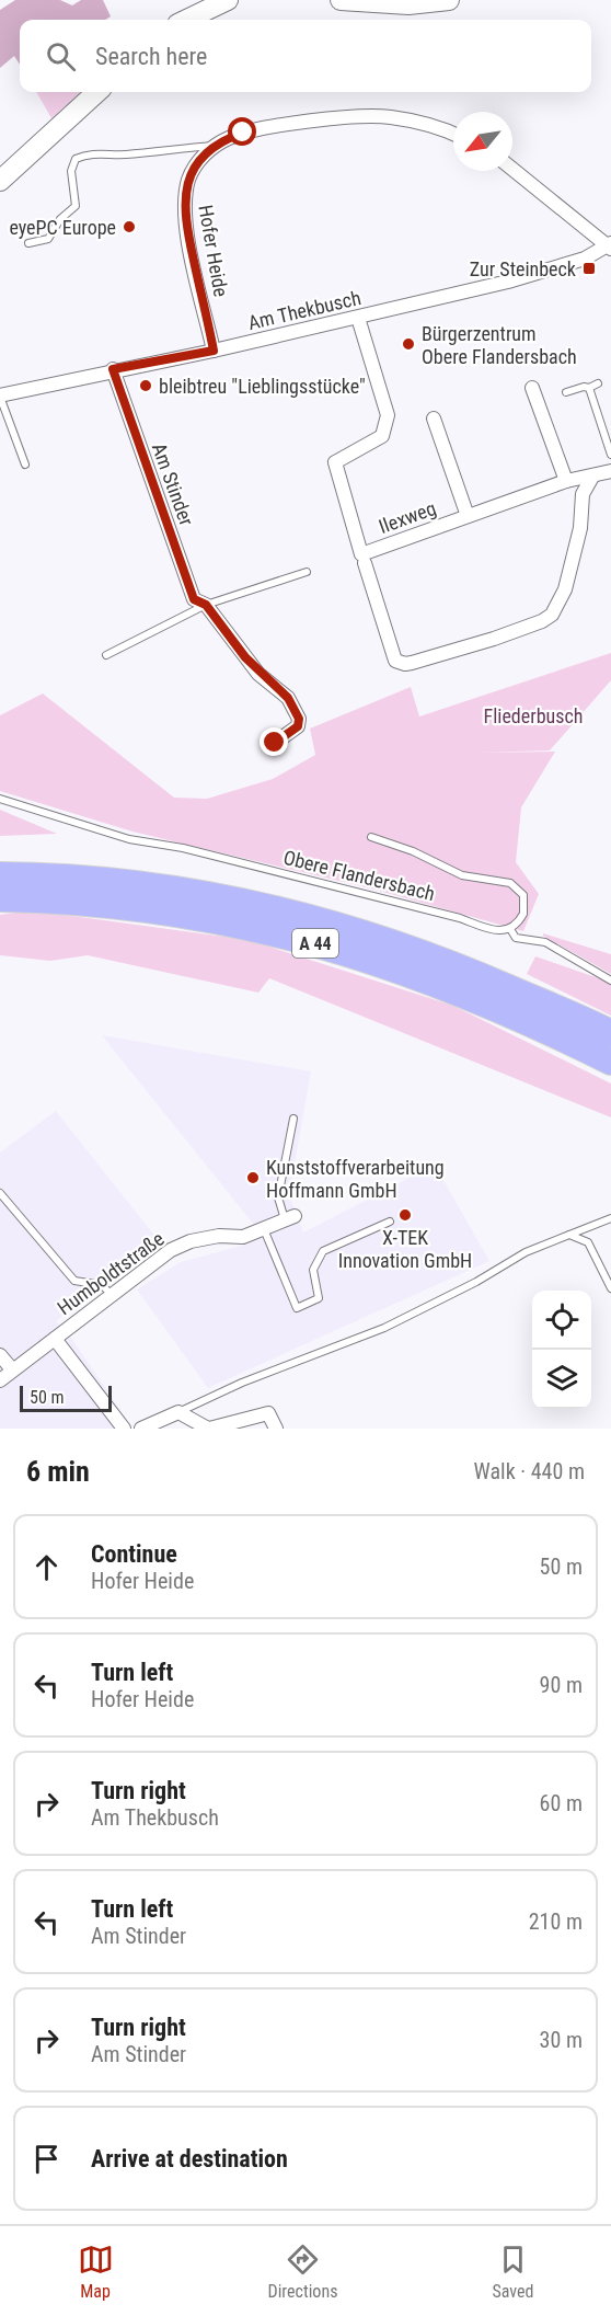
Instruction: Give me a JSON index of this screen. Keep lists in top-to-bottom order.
{
  "streets": {
    "highway": ["A 44"],
    "street": [
      "Hofer Heide",
      "Am Thekbusch",
      "Am Stinder",
      "Ilexweg",
      "Humboldtstraße"
    ],
    "lane": ["Obere Flandersbach"]
  },
  "crossings": [
    ["Hofer Heide", "Am Thekbusch"],
    ["Am Thekbusch", "Am Stinder"]
  ],
  "parks": ["Fliederbusch"],
  "places": {
    "other": [
      "eyePC Europe",
      "Bürgerzentrum Obere Flandersbach",
      "bleibtreu \"Lieblingsstücke\"",
      "Kunststoffverarbeitung Hoffmann GmbH",
      "X-TEK Innovation GmbH"
    ],
    "transit": ["Zur Steinbeck"]
  },
  "scale_bar": "50 m",
  "north": "bottom left",
  "page": {
    "search": "Search here",
    "scale": "50 m",
    "heading": ["6 min", "Walk · 440 m"],
    "list": [
      ["Continue", "Hofer Heide", "50 m"],
      ["Turn left", "Hofer Heide", "90 m"],
      ["Turn right", "Am Thekbusch", "60 m"],
      ["Turn left", "Am Stinder", "210 m"],
      ["Turn right", "Am Stinder", "30 m"],
      "Arrive at destination"
    ],
    "nav": ["Map", "Directions", "Saved"]
  }
}
